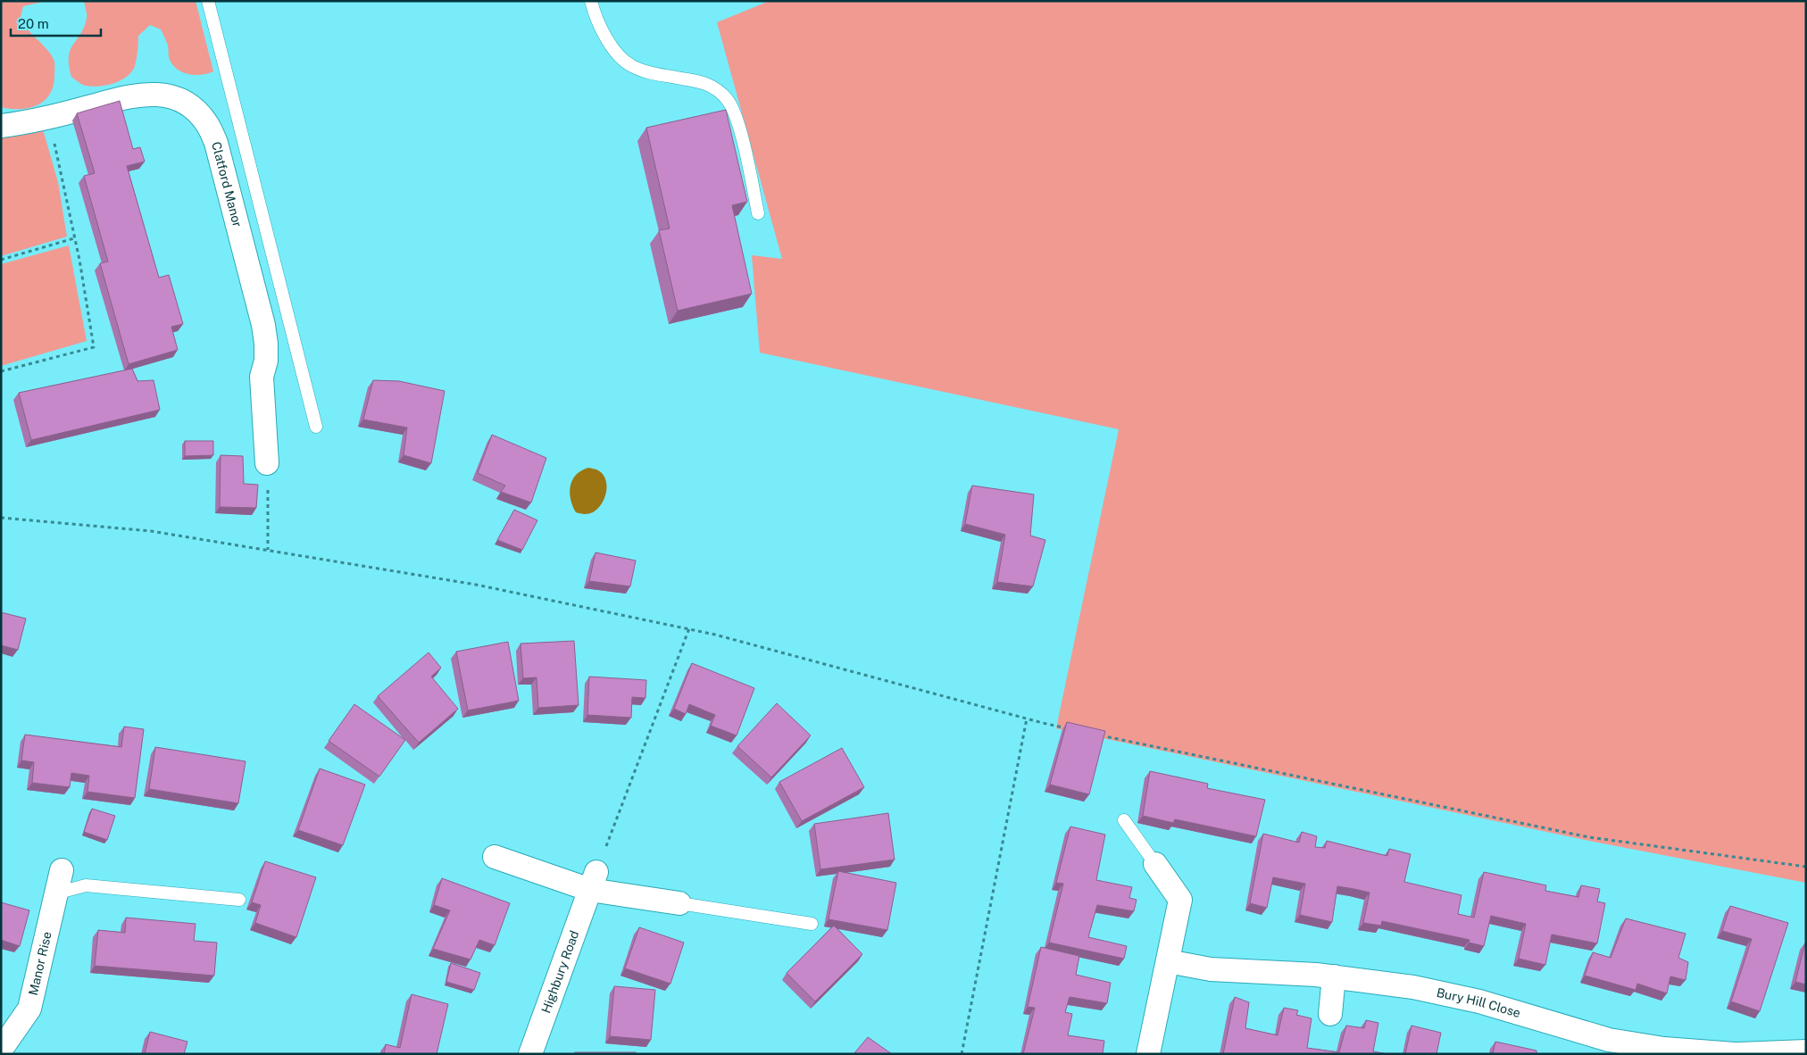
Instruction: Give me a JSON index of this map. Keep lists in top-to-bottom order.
{
  "streets": {
    "street": [
      "Clatford Manor",
      "Manor Rise",
      "Highbury Road",
      "Bury Hill Close"
    ]
  },
  "scale_bar": "20 m"
}
